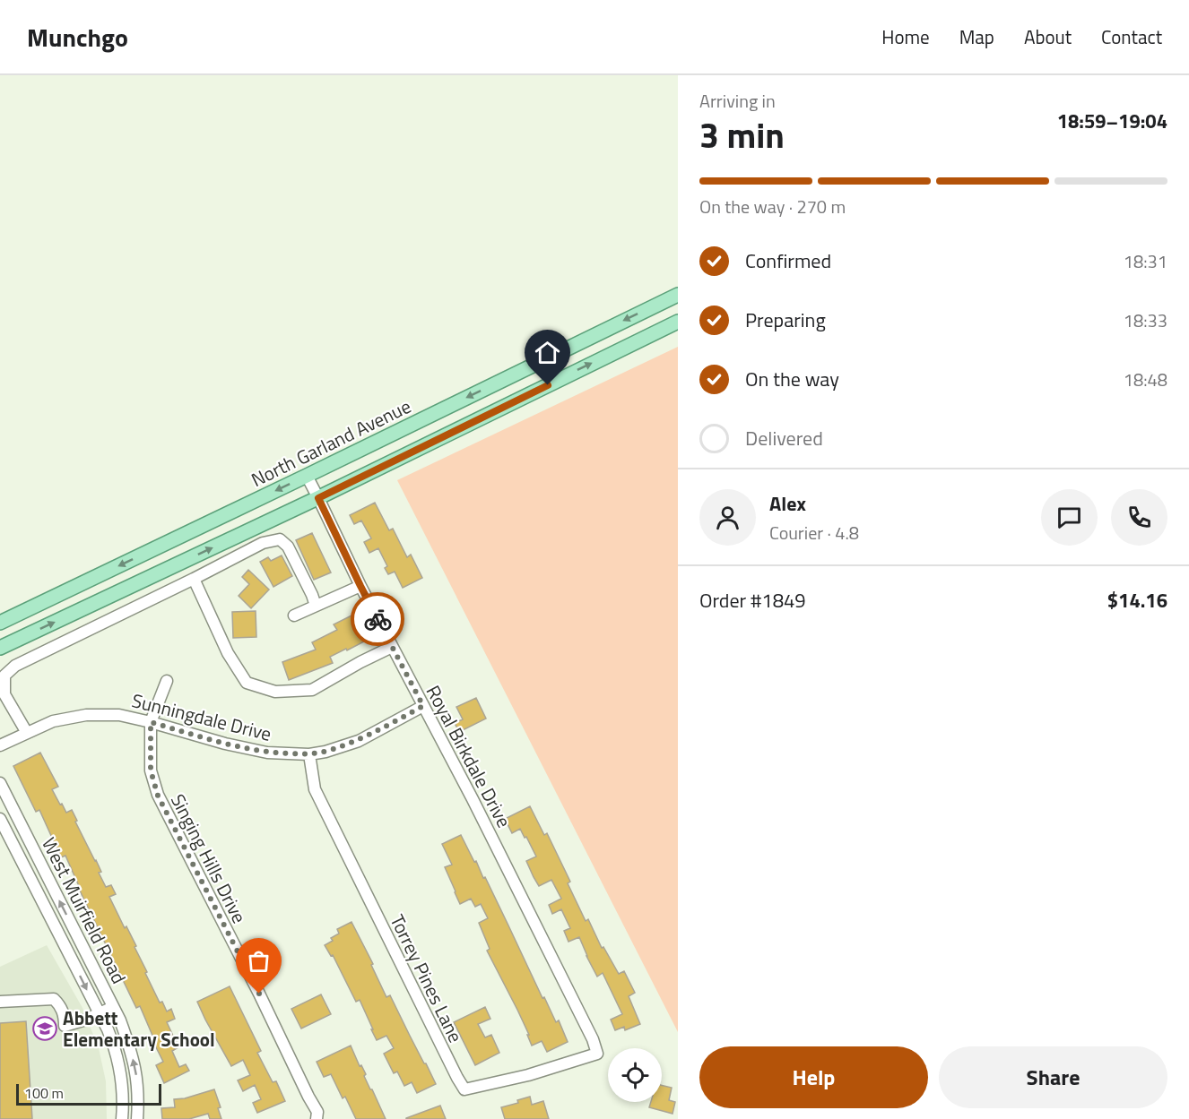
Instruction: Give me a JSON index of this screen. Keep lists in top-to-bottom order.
{
  "streets": {
    "main road": ["North Garland Avenue"],
    "street": [
      "Sunningdale Drive",
      "Royal Birkdale Drive",
      "Singing Hills Drive",
      "West Muirfield Road",
      "Torrey Pines Lane"
    ]
  },
  "crossings": [
    ["North Garland Avenue", "Royal Birkdale Drive"],
    ["Sunningdale Drive", "Royal Birkdale Drive"],
    ["Sunningdale Drive", "Singing Hills Drive"],
    ["Sunningdale Drive", "Torrey Pines Lane"],
    ["Royal Birkdale Drive", "Torrey Pines Lane"]
  ],
  "places": {
    "school or university": ["Abbett Elementary School"]
  },
  "scale_bar": "100 m",
  "page": {
    "header": "Munchgo",
    "nav": [
      "Home",
      "Map",
      "About",
      "Contact"
    ],
    "heading": ["3 min", "Arriving in", "18:59–19:04"],
    "panel": [
      "Alex",
      "Courier · 4.8",
      "Order #1849",
      "$14.16"
    ],
    "bar": "On the way · 270 m",
    "list": [
      ["Confirmed", "18:31"],
      ["Preparing", "18:33"],
      ["On the way", "18:48"],
      "Delivered"
    ],
    "buttons": ["Help", "Share"],
    "scale": "100 m"
  }
}
